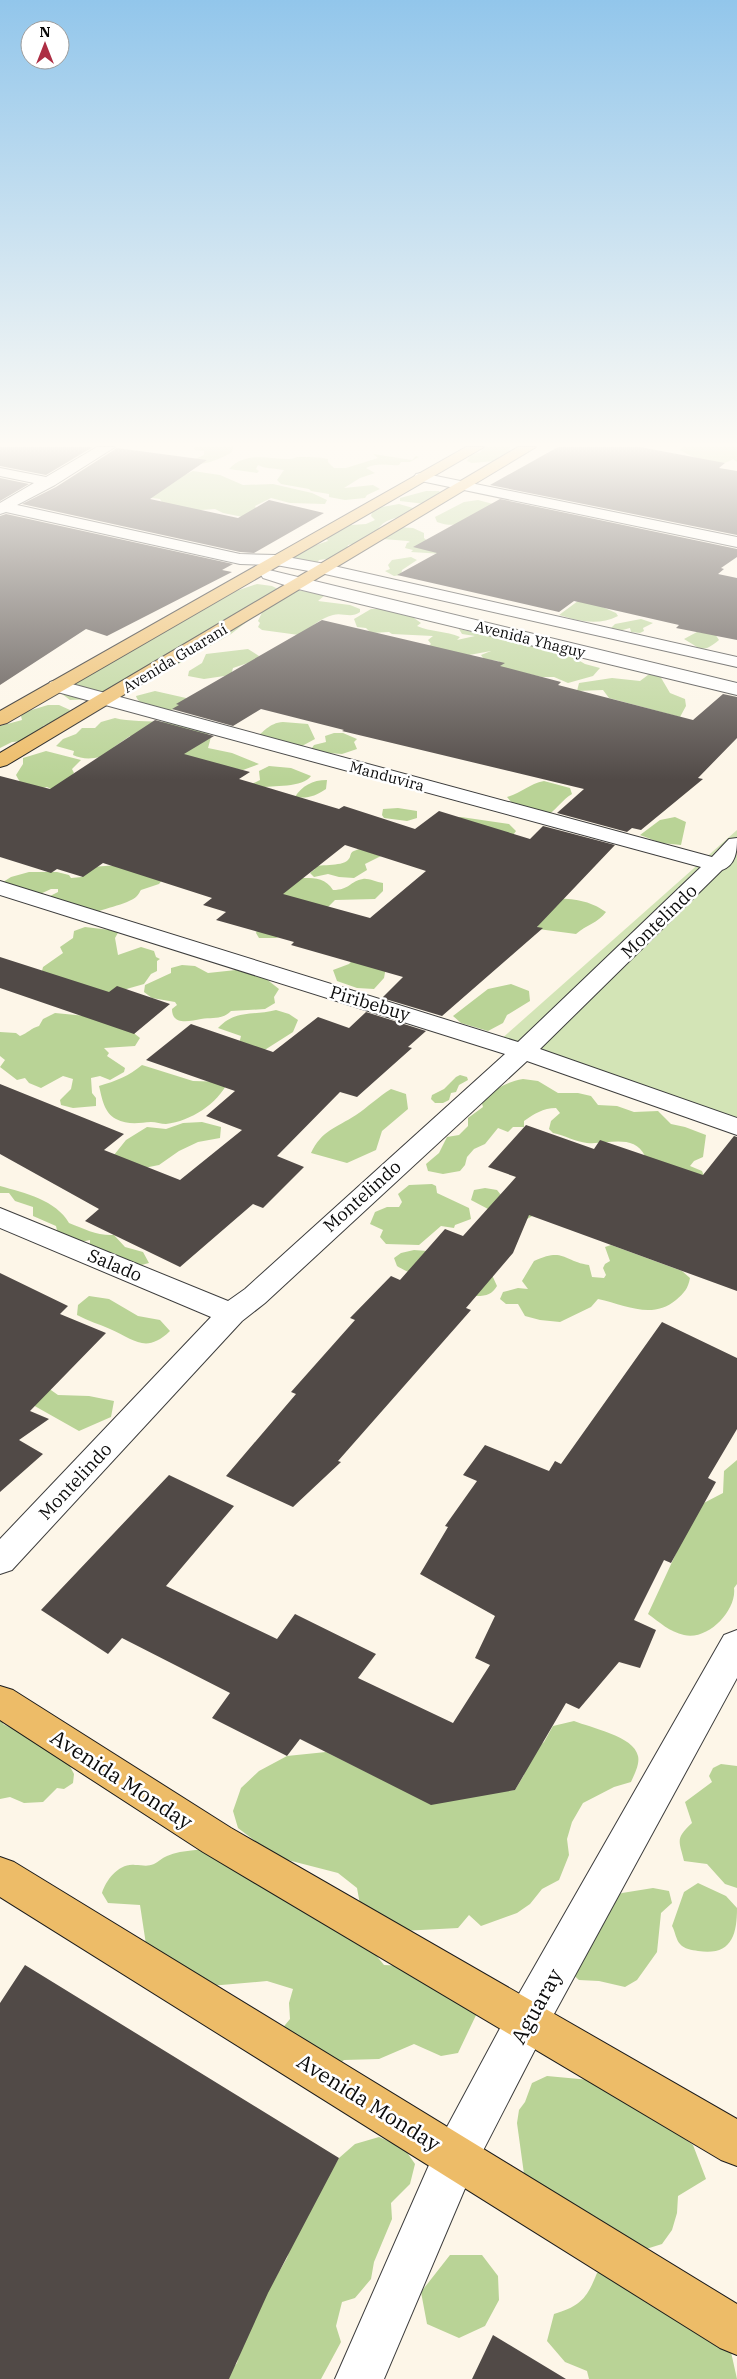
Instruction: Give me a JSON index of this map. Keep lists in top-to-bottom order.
{
  "streets": {
    "main road": ["Avenida Guaraní", "Avenida Monday"],
    "street": [
      "Avenida Yhaguy",
      "Manduvira",
      "Montelindo",
      "Piribebuy",
      "Salado",
      "Aguaray"
    ]
  },
  "crossings": [
    ["Avenida Yhaguy", "Avenida Guaraní"],
    ["Avenida Guaraní", "Manduvira"],
    ["Manduvira", "Montelindo"],
    ["Montelindo", "Piribebuy"],
    ["Montelindo", "Salado"],
    ["Avenida Monday", "Aguaray"]
  ],
  "north": "top"
}
